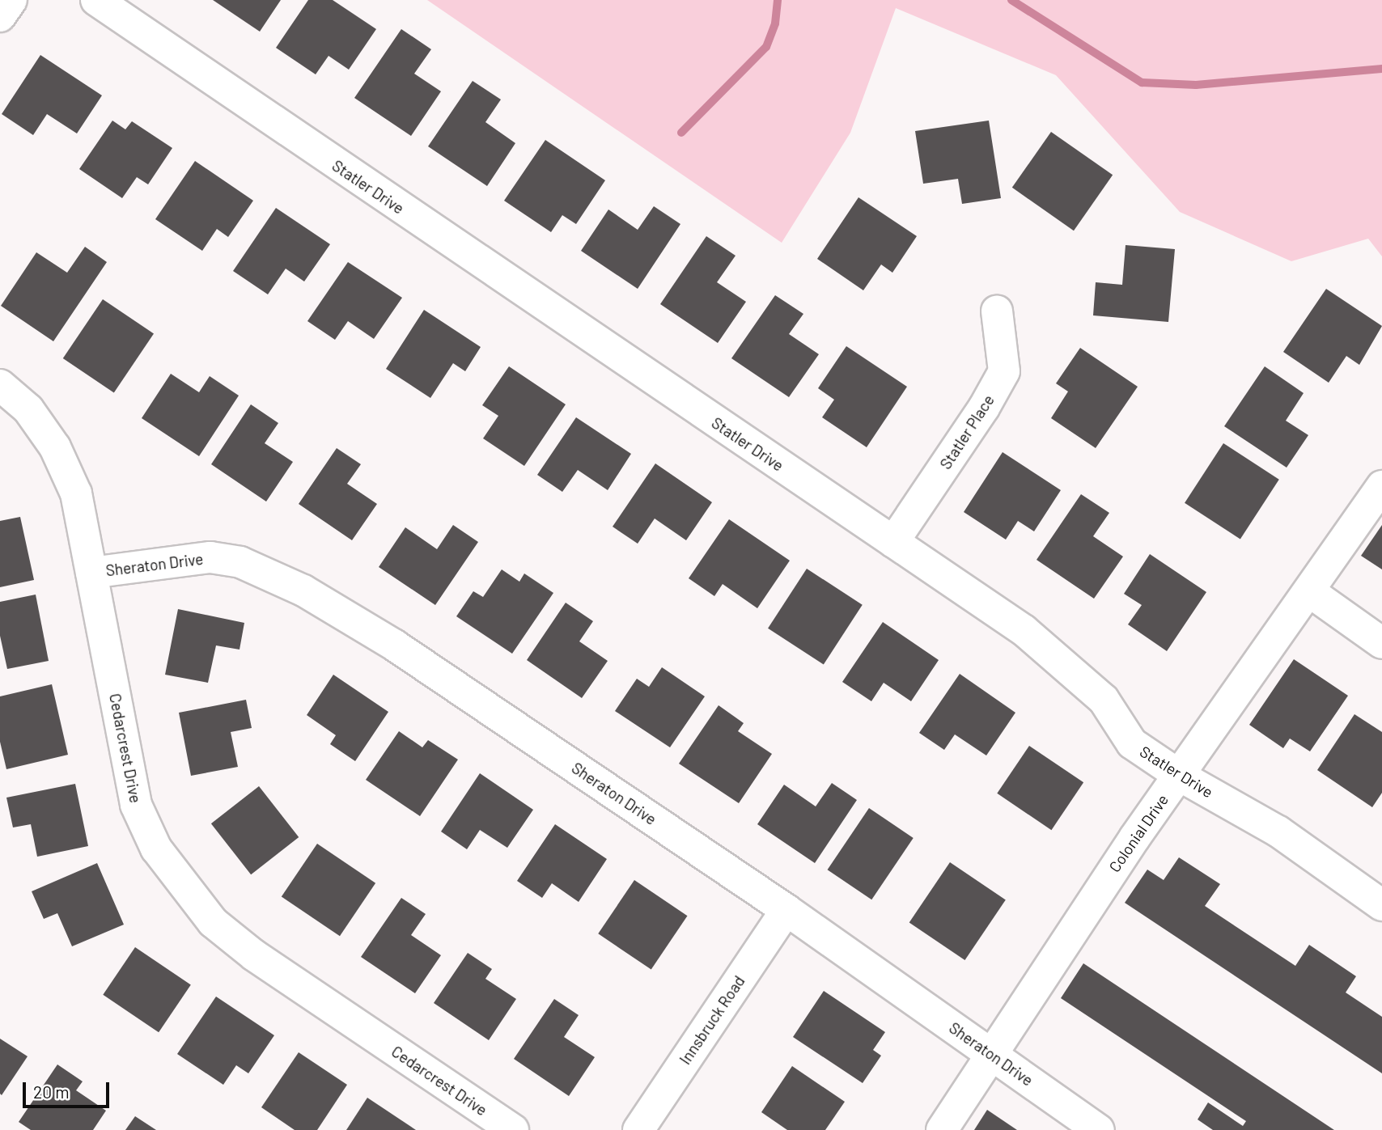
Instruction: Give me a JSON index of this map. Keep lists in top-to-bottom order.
{
  "streets": {
    "street": [
      "Statler Drive",
      "Statler Place",
      "Sheraton Drive",
      "Cedarcrest Drive",
      "Colonial Drive",
      "Innsbruck Road"
    ]
  },
  "crossings": [
    ["Statler Drive", "Statler Place"],
    ["Statler Drive", "Colonial Drive"],
    ["Sheraton Drive", "Cedarcrest Drive"],
    ["Sheraton Drive", "Colonial Drive"],
    ["Sheraton Drive", "Innsbruck Road"]
  ],
  "scale_bar": "20 m"
}
